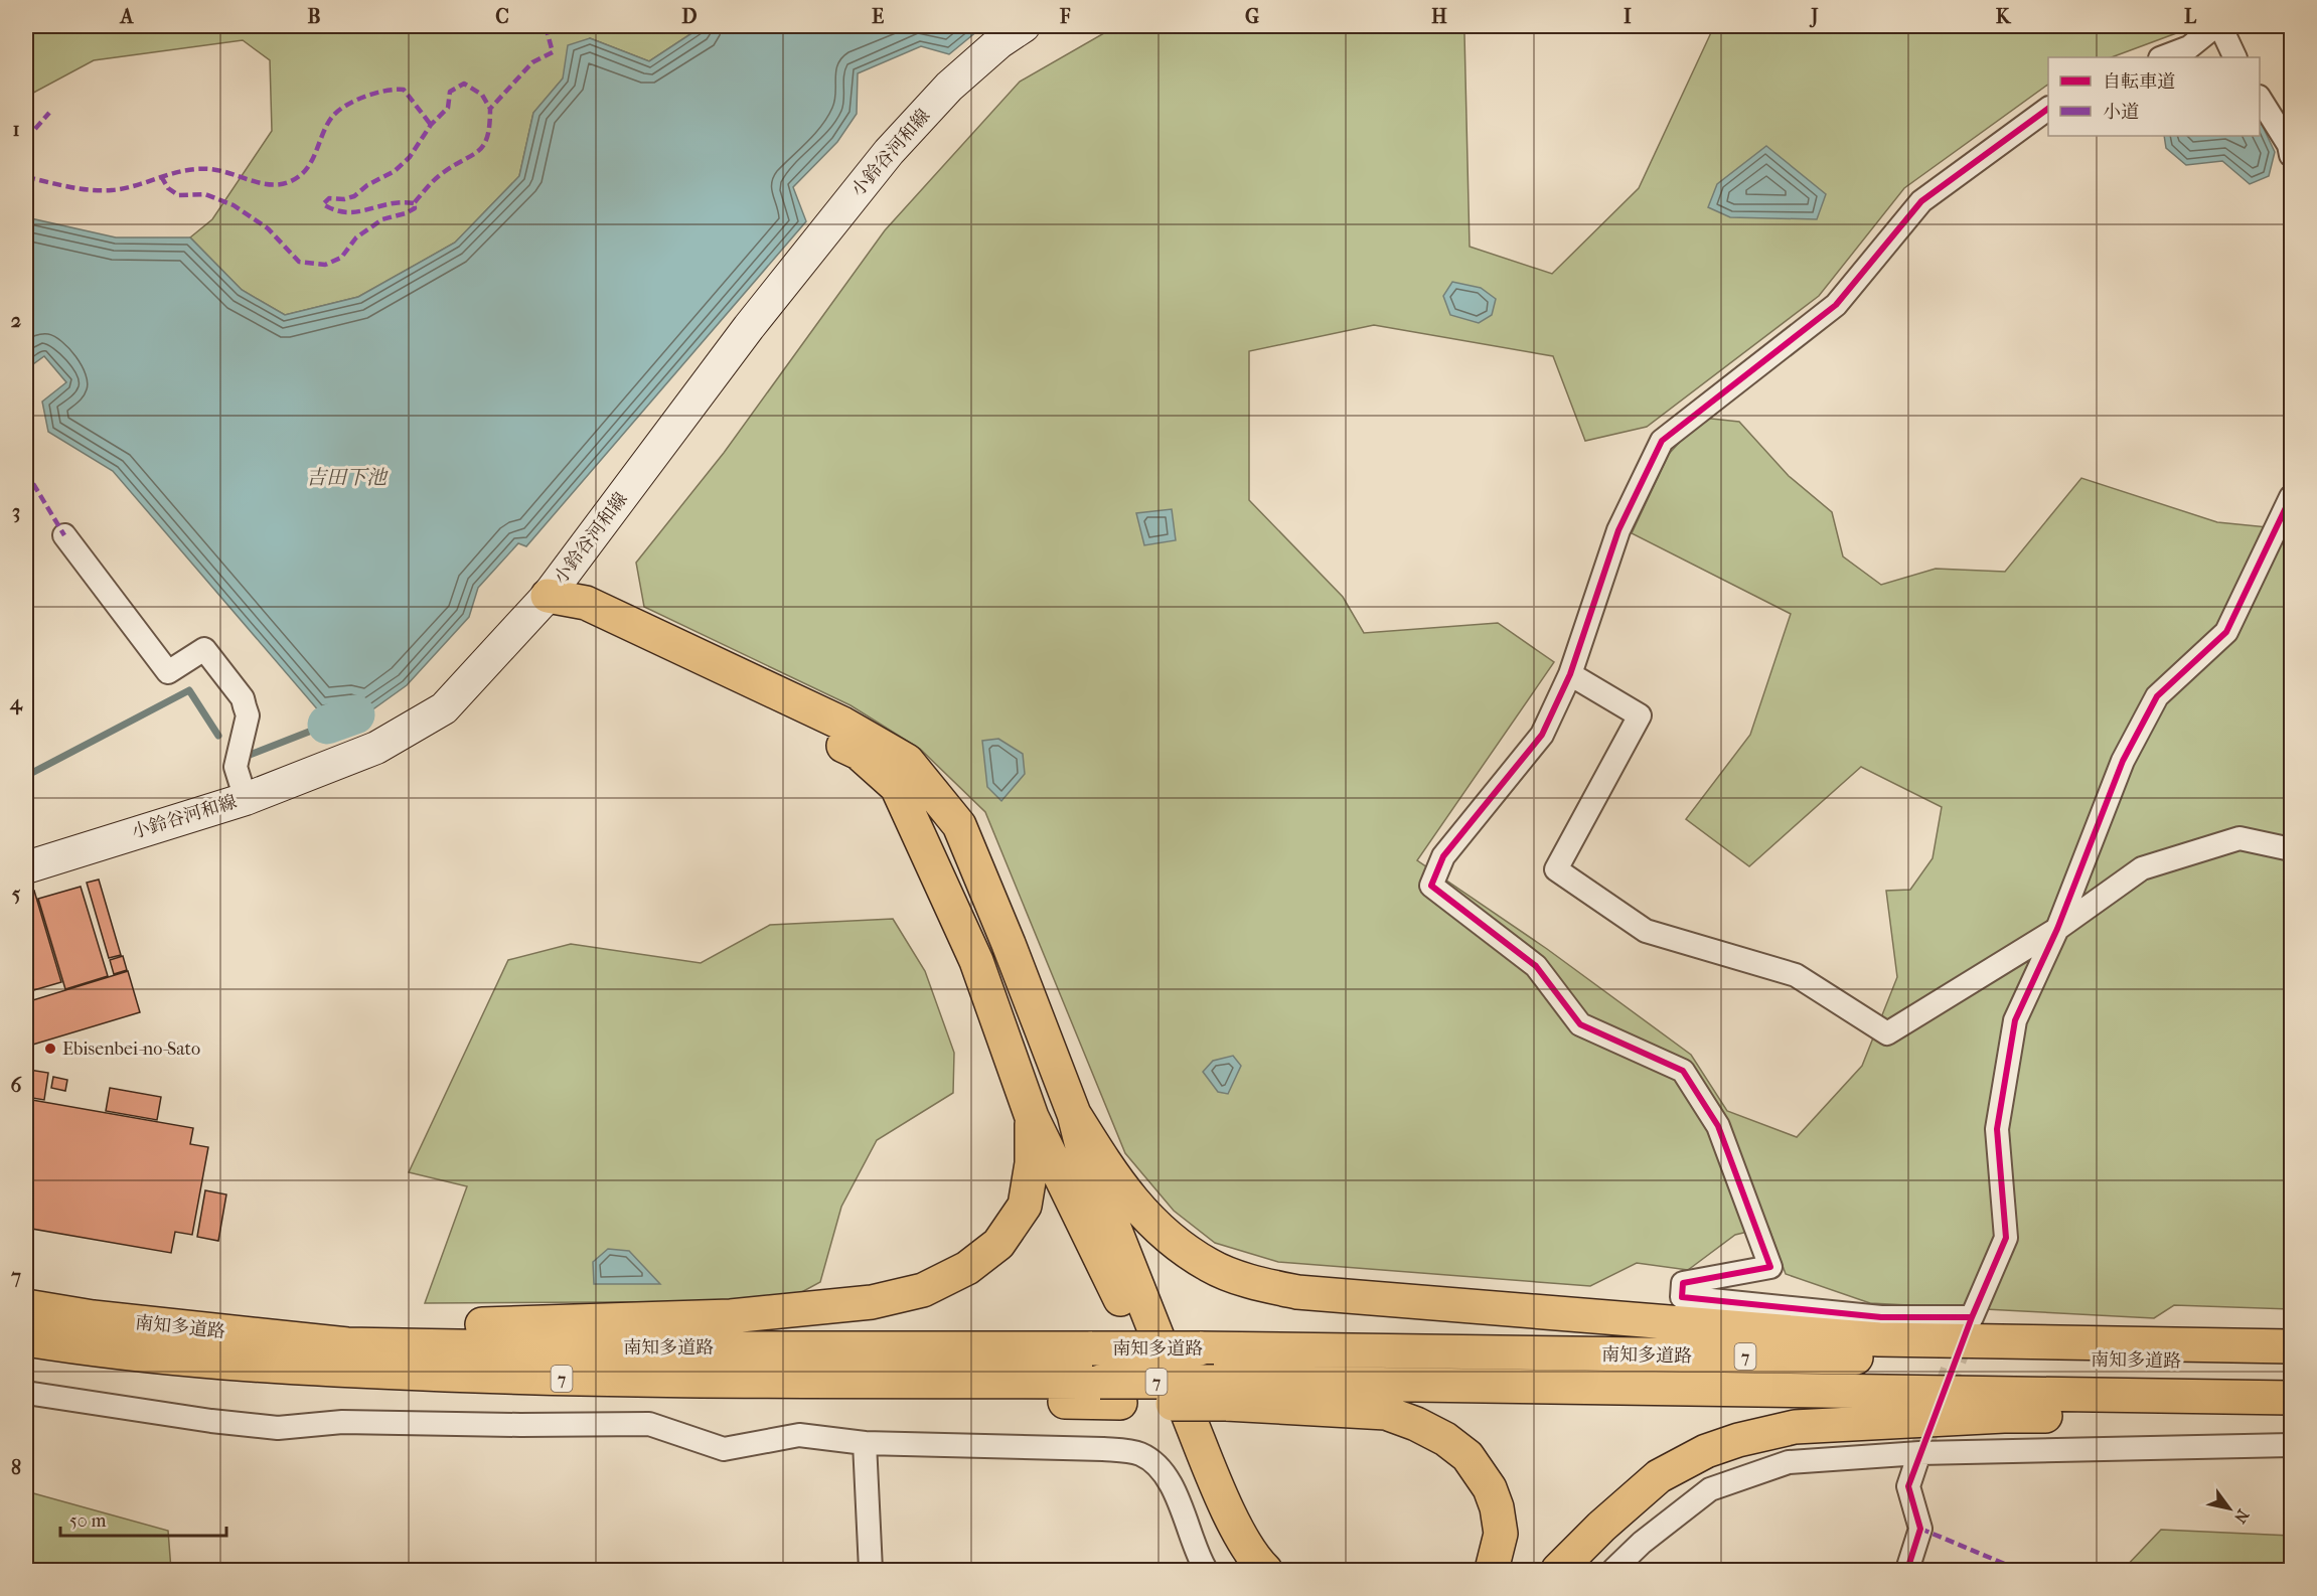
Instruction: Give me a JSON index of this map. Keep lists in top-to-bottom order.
{
  "streets": {
    "highway": ["南知多道路", "7"],
    "main road": ["小鈴谷河和線"]
  },
  "water": ["吉田下池"],
  "places": ["Ebisenbei-no-Sato"],
  "legend": ["自転車道", "小道"],
  "scale_bar": "50 m",
  "north": "bottom right",
  "grid": {
    "columns": [
      "A",
      "B",
      "C",
      "D",
      "E",
      "F",
      "G",
      "H",
      "I",
      "J",
      "K",
      "L"
    ],
    "rows": [
      "1",
      "2",
      "3",
      "4",
      "5",
      "6",
      "7",
      "8"
    ]
  }
}
